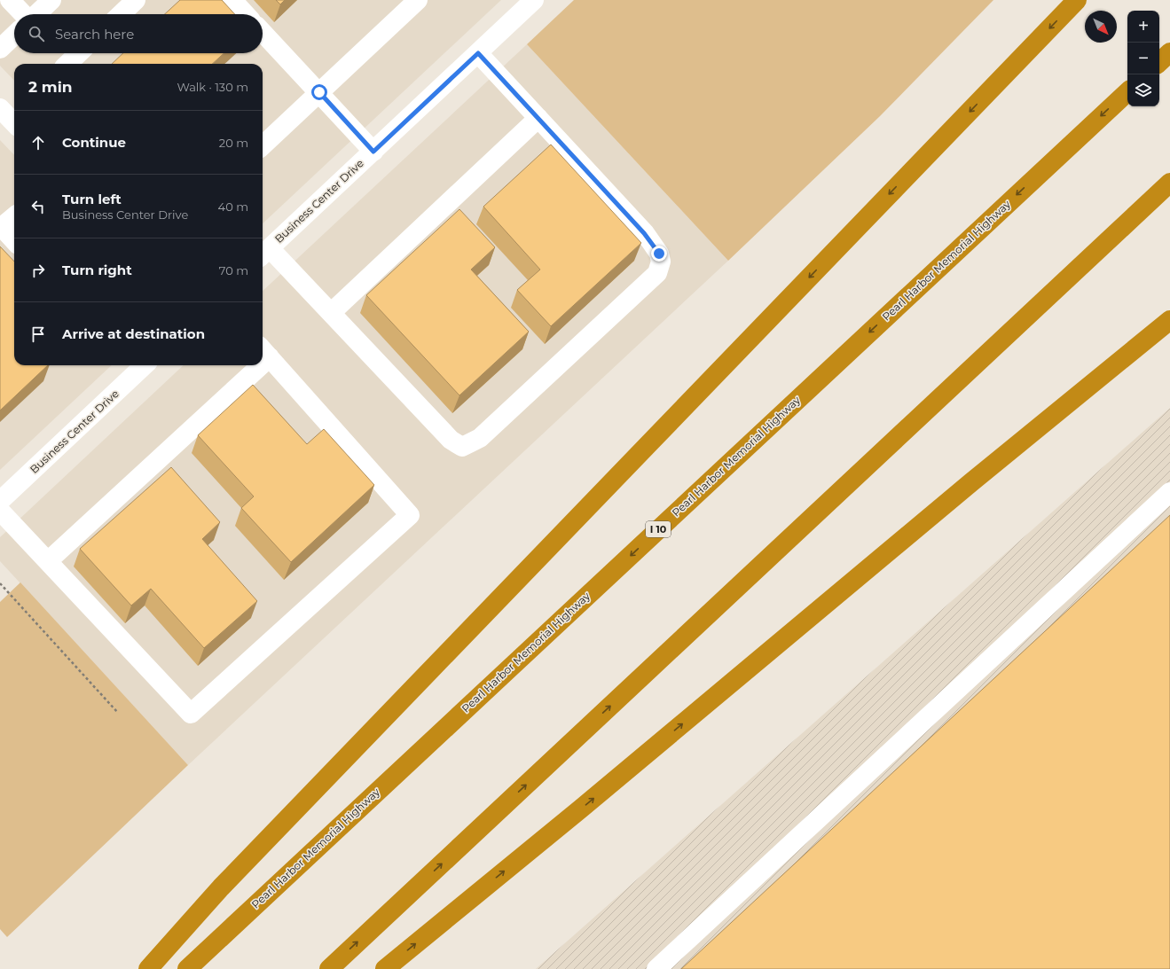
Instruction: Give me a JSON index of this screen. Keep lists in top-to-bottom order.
{
  "streets": {
    "highway": ["Pearl Harbor Memorial Highway", "I 10"],
    "street": ["Business Center Drive"]
  },
  "north": "bottom right",
  "page": {
    "map_buttons": ["+", "−"],
    "search": "Search here",
    "heading": ["2 min", "Walk · 130 m"],
    "list": [
      ["Continue", "20 m"],
      ["Turn left", "Business Center Drive", "40 m"],
      ["Turn right", "70 m"],
      "Arrive at destination"
    ]
  }
}
